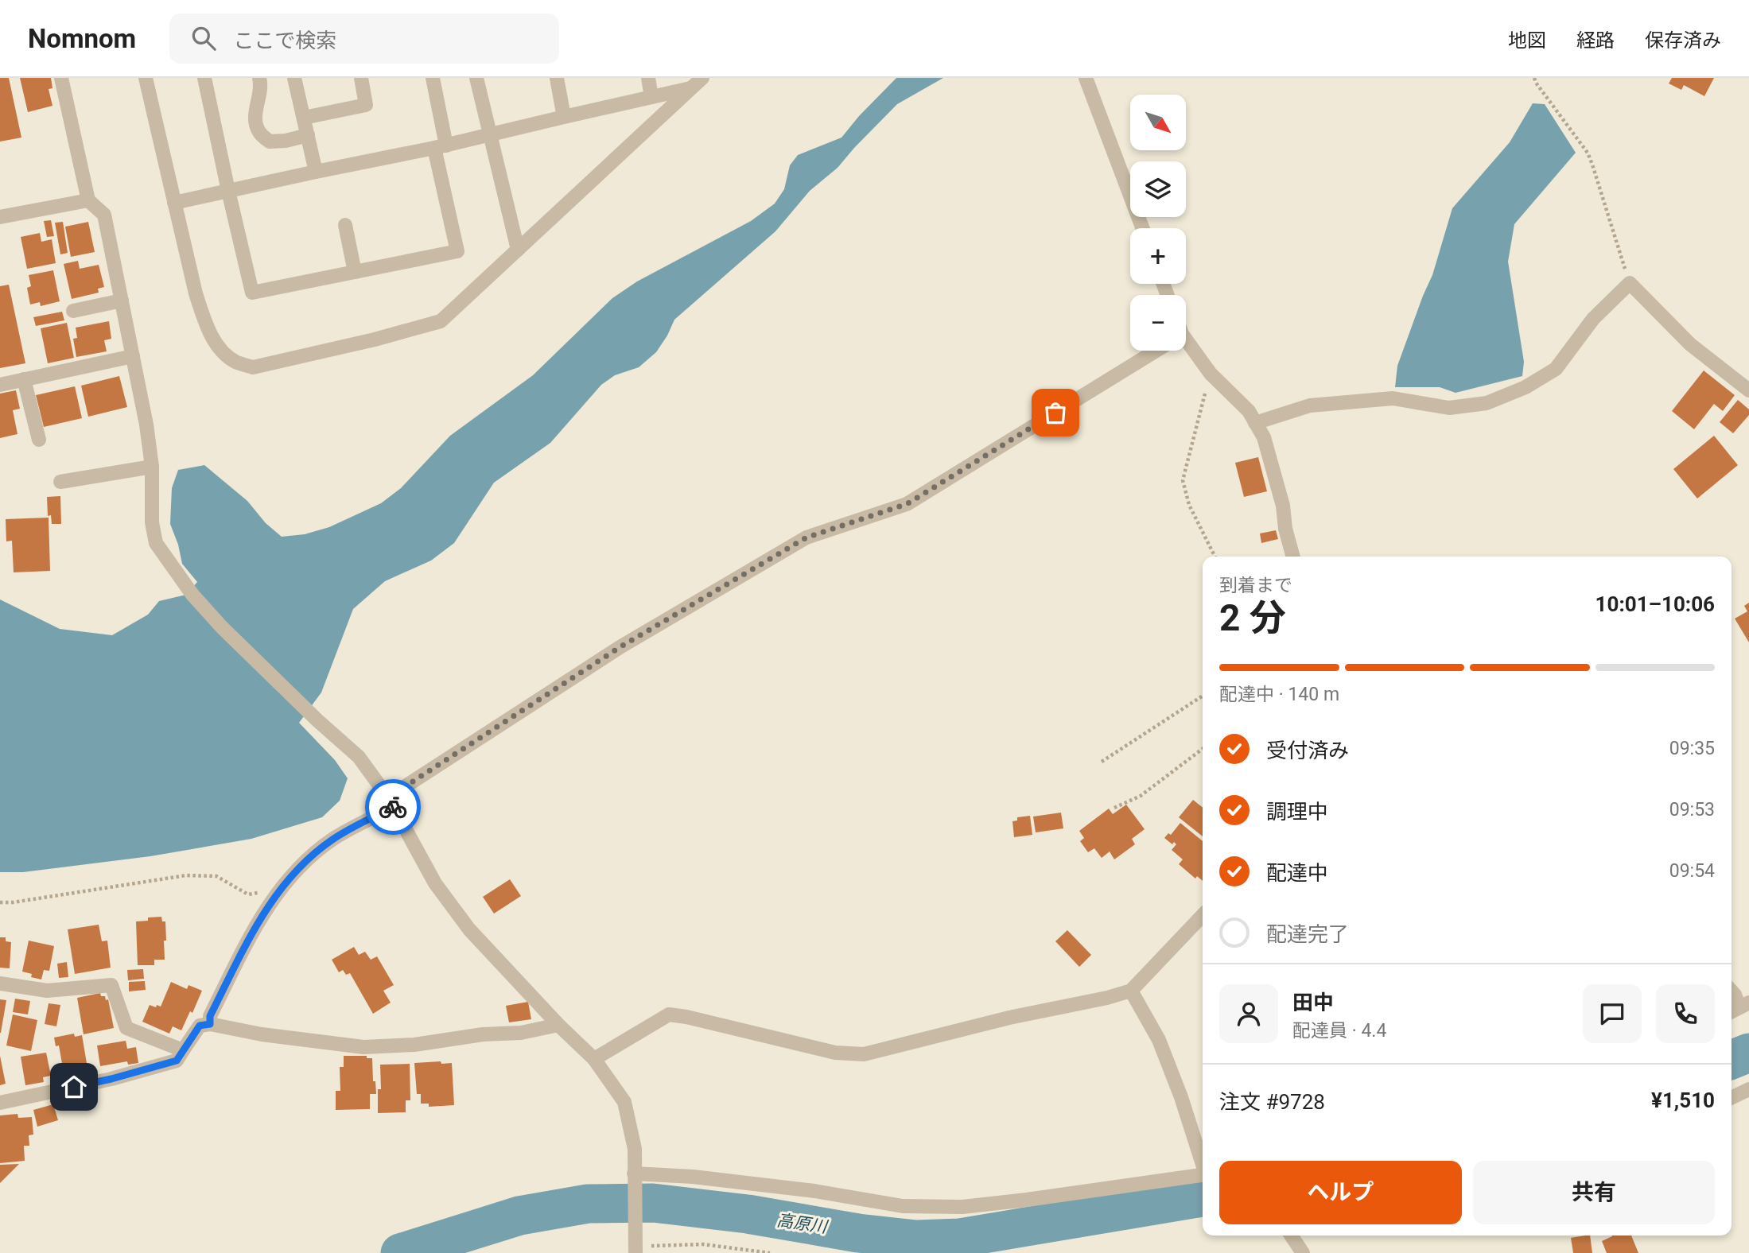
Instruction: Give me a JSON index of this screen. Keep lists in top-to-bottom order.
{
  "water": ["高原川"],
  "north": "bottom right",
  "page": {
    "header": "Nomnom",
    "search": "ここで検索",
    "nav": ["地図", "経路", "保存済み"],
    "map_buttons": ["+", "−"],
    "heading": ["2 分", "到着まで", "10:01–10:06"],
    "panel": [
      "田中",
      "配達員 · 4.4",
      "注文 #9728",
      "¥1,510"
    ],
    "bar": "配達中 · 140 m",
    "list": [
      ["受付済み", "09:35"],
      ["調理中", "09:53"],
      ["配達中", "09:54"],
      "配達完了"
    ],
    "buttons": ["ヘルプ", "共有"]
  }
}
